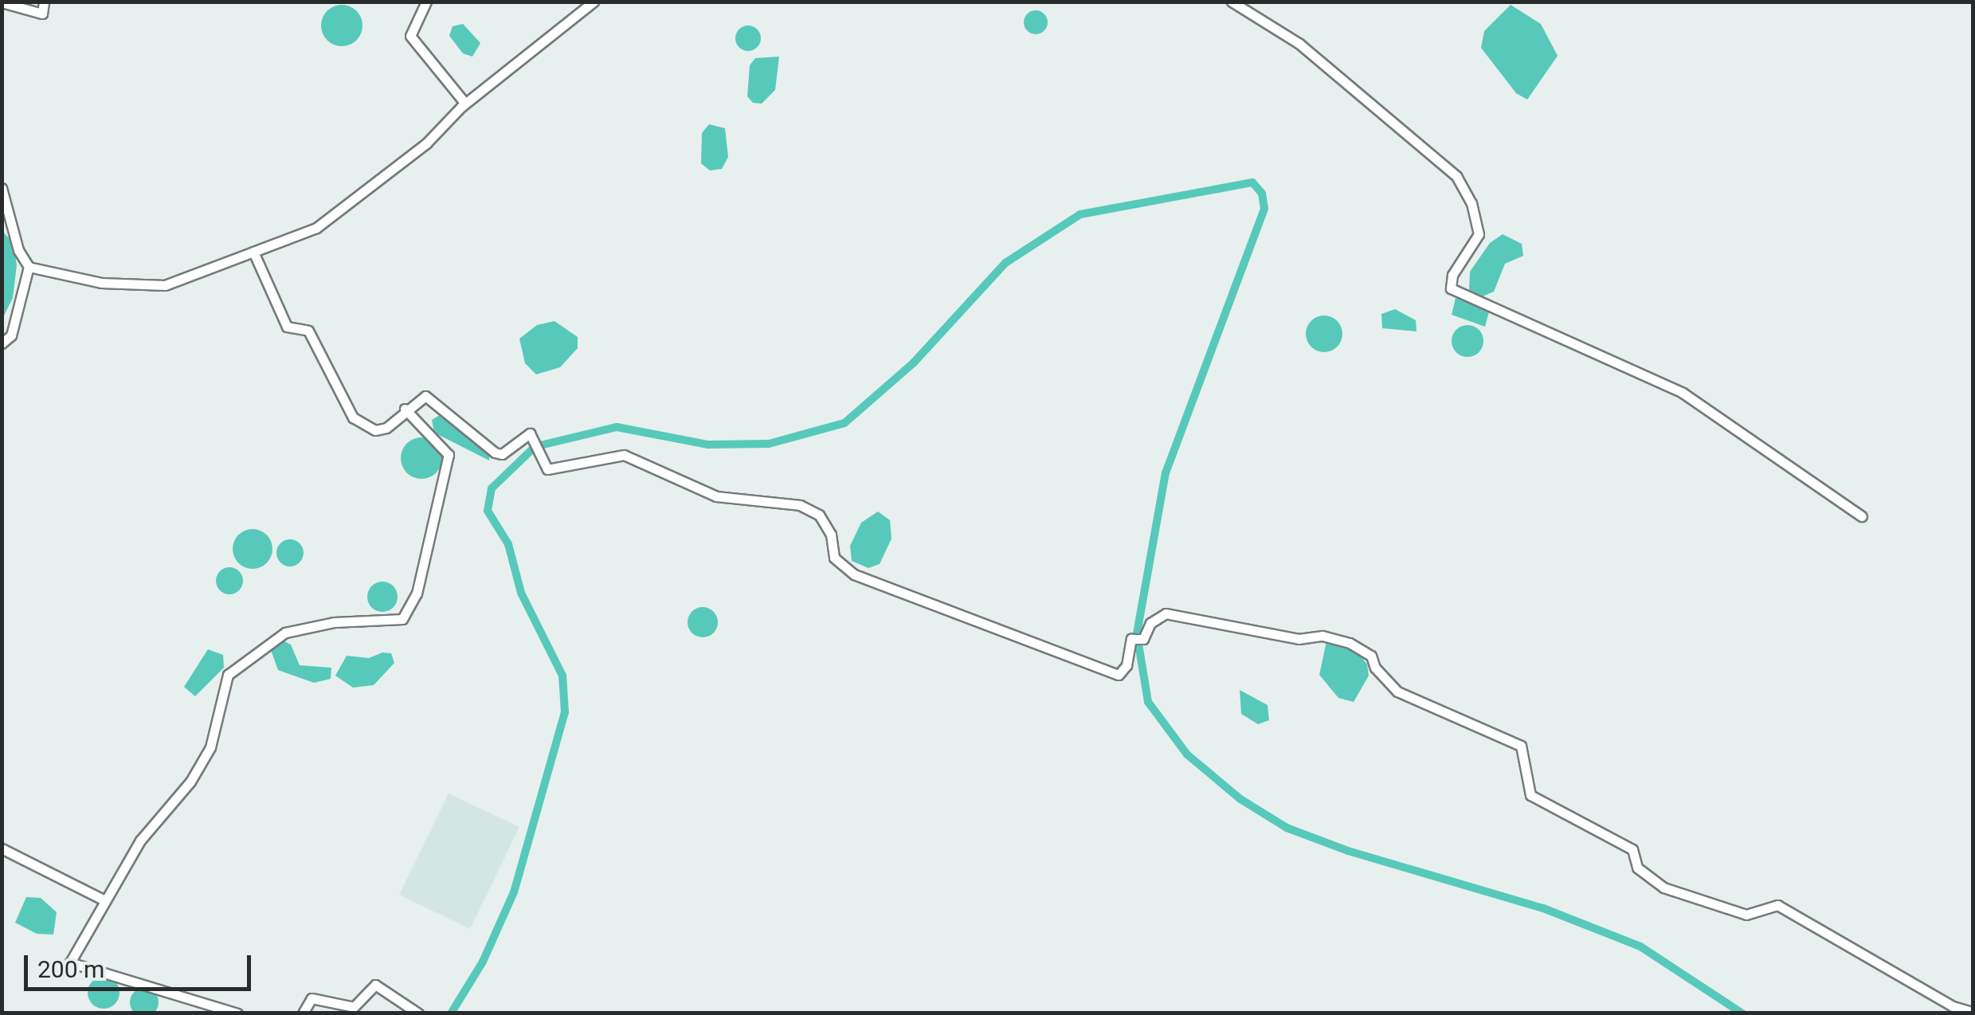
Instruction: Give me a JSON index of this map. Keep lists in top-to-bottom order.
{
  "scale_bar": "200 m"
}
